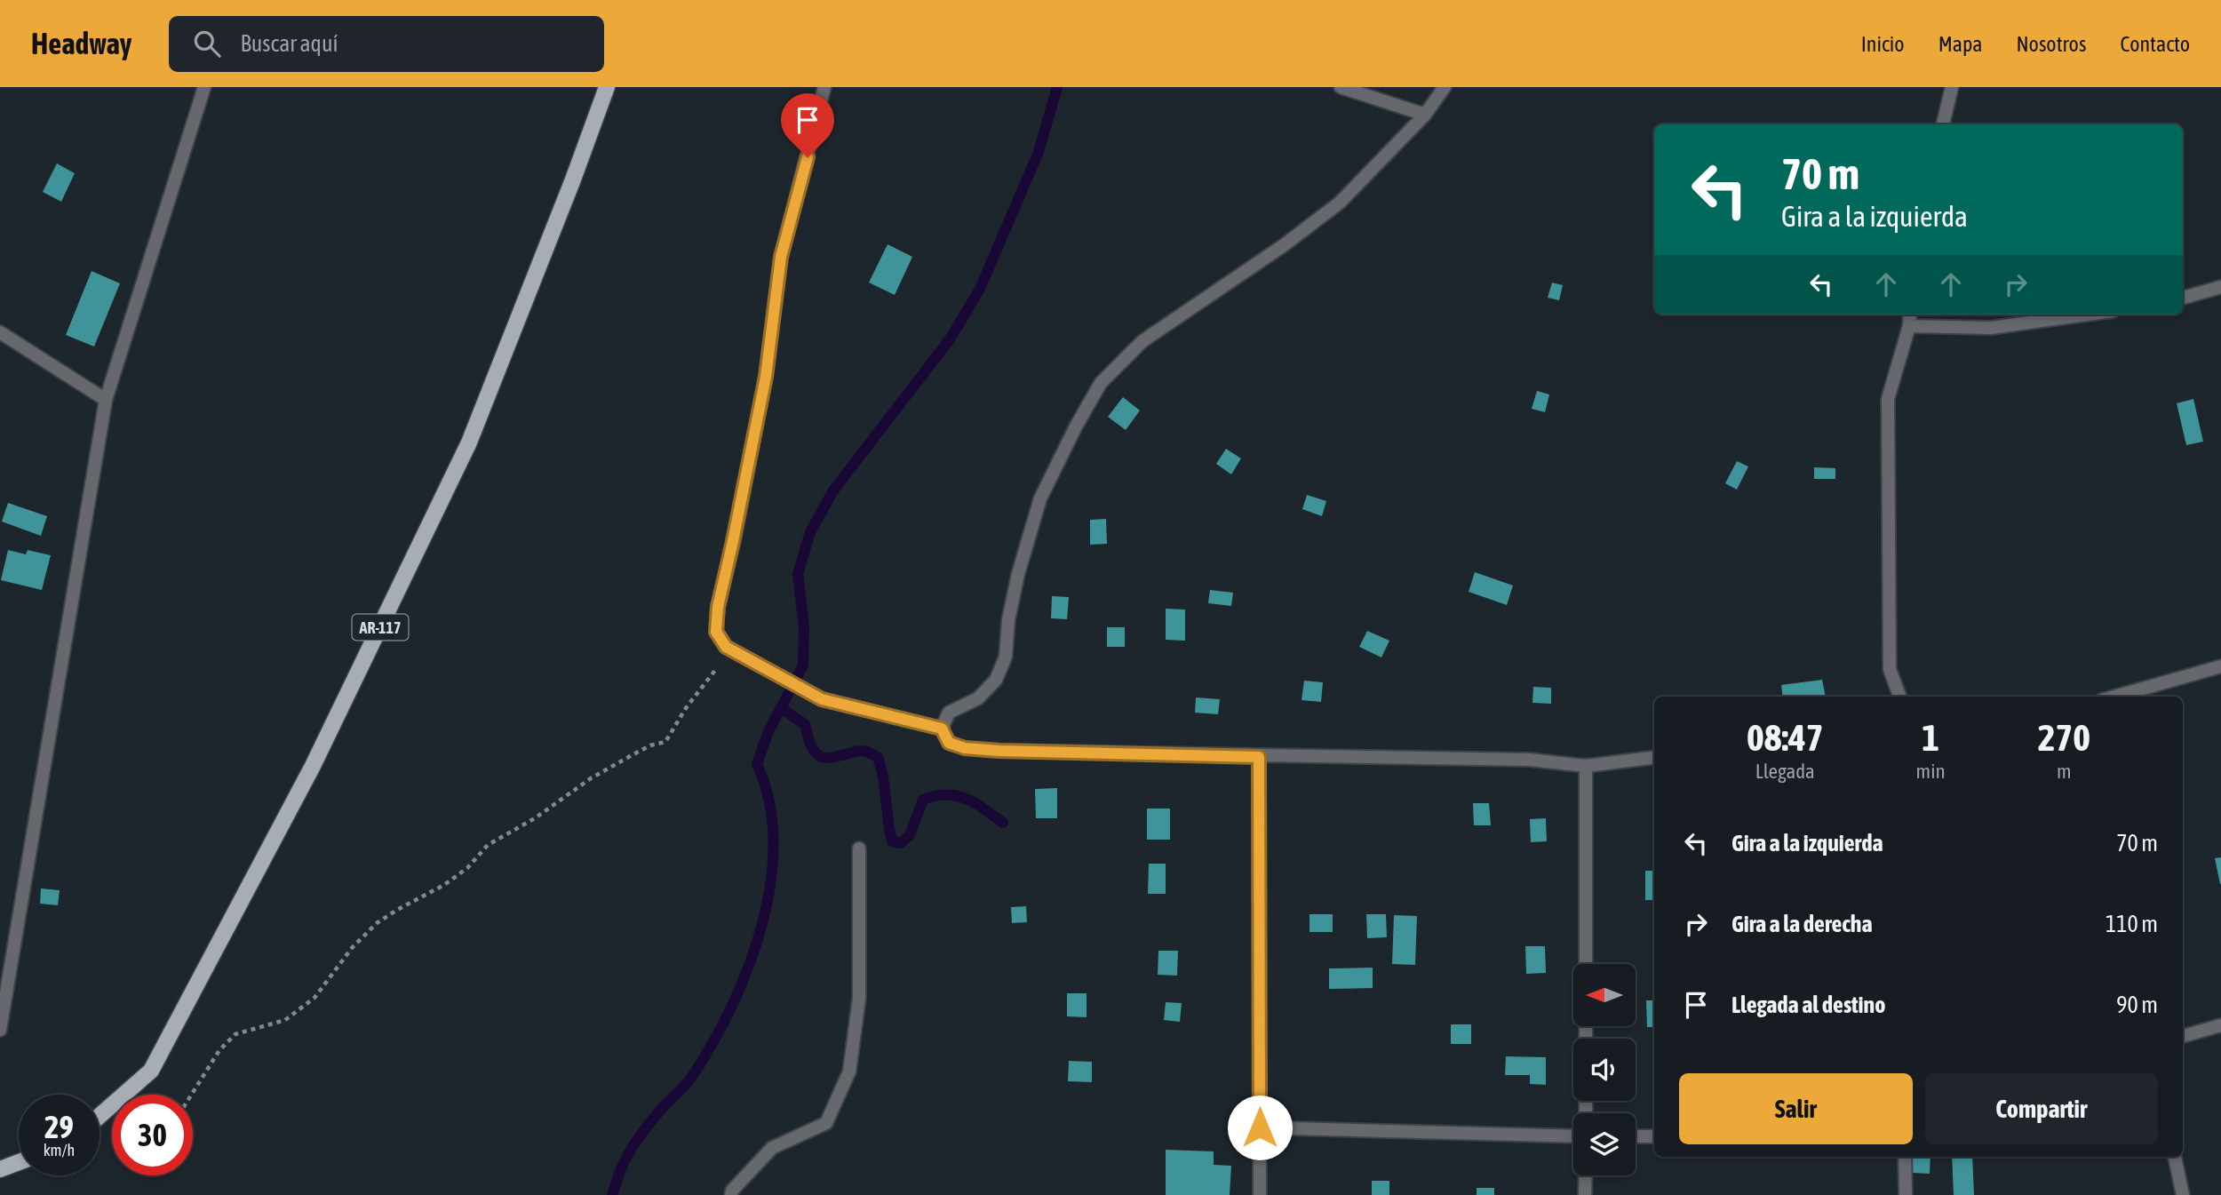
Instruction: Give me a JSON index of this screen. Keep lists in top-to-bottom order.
{
  "streets": {
    "main road": ["AR-117"]
  },
  "north": "left",
  "page": {
    "header": "Headway",
    "search": "Buscar aquí",
    "nav": [
      "Inicio",
      "Mapa",
      "Nosotros",
      "Contacto"
    ],
    "turn": ["70 m", "Gira a la izquierda"],
    "eta": [
      "08:47",
      "Llegada",
      "1",
      "min",
      "270",
      "m"
    ],
    "list": [
      {
        "name": "Gira a la izquierda",
        "value": "70 m"
      },
      {
        "name": "Gira a la derecha",
        "value": "110 m"
      },
      {
        "name": "Llegada al destino",
        "value": "90 m"
      }
    ],
    "buttons": ["Salir", "Compartir"],
    "speed": "29 km/h",
    "limit": "30"
  }
}
